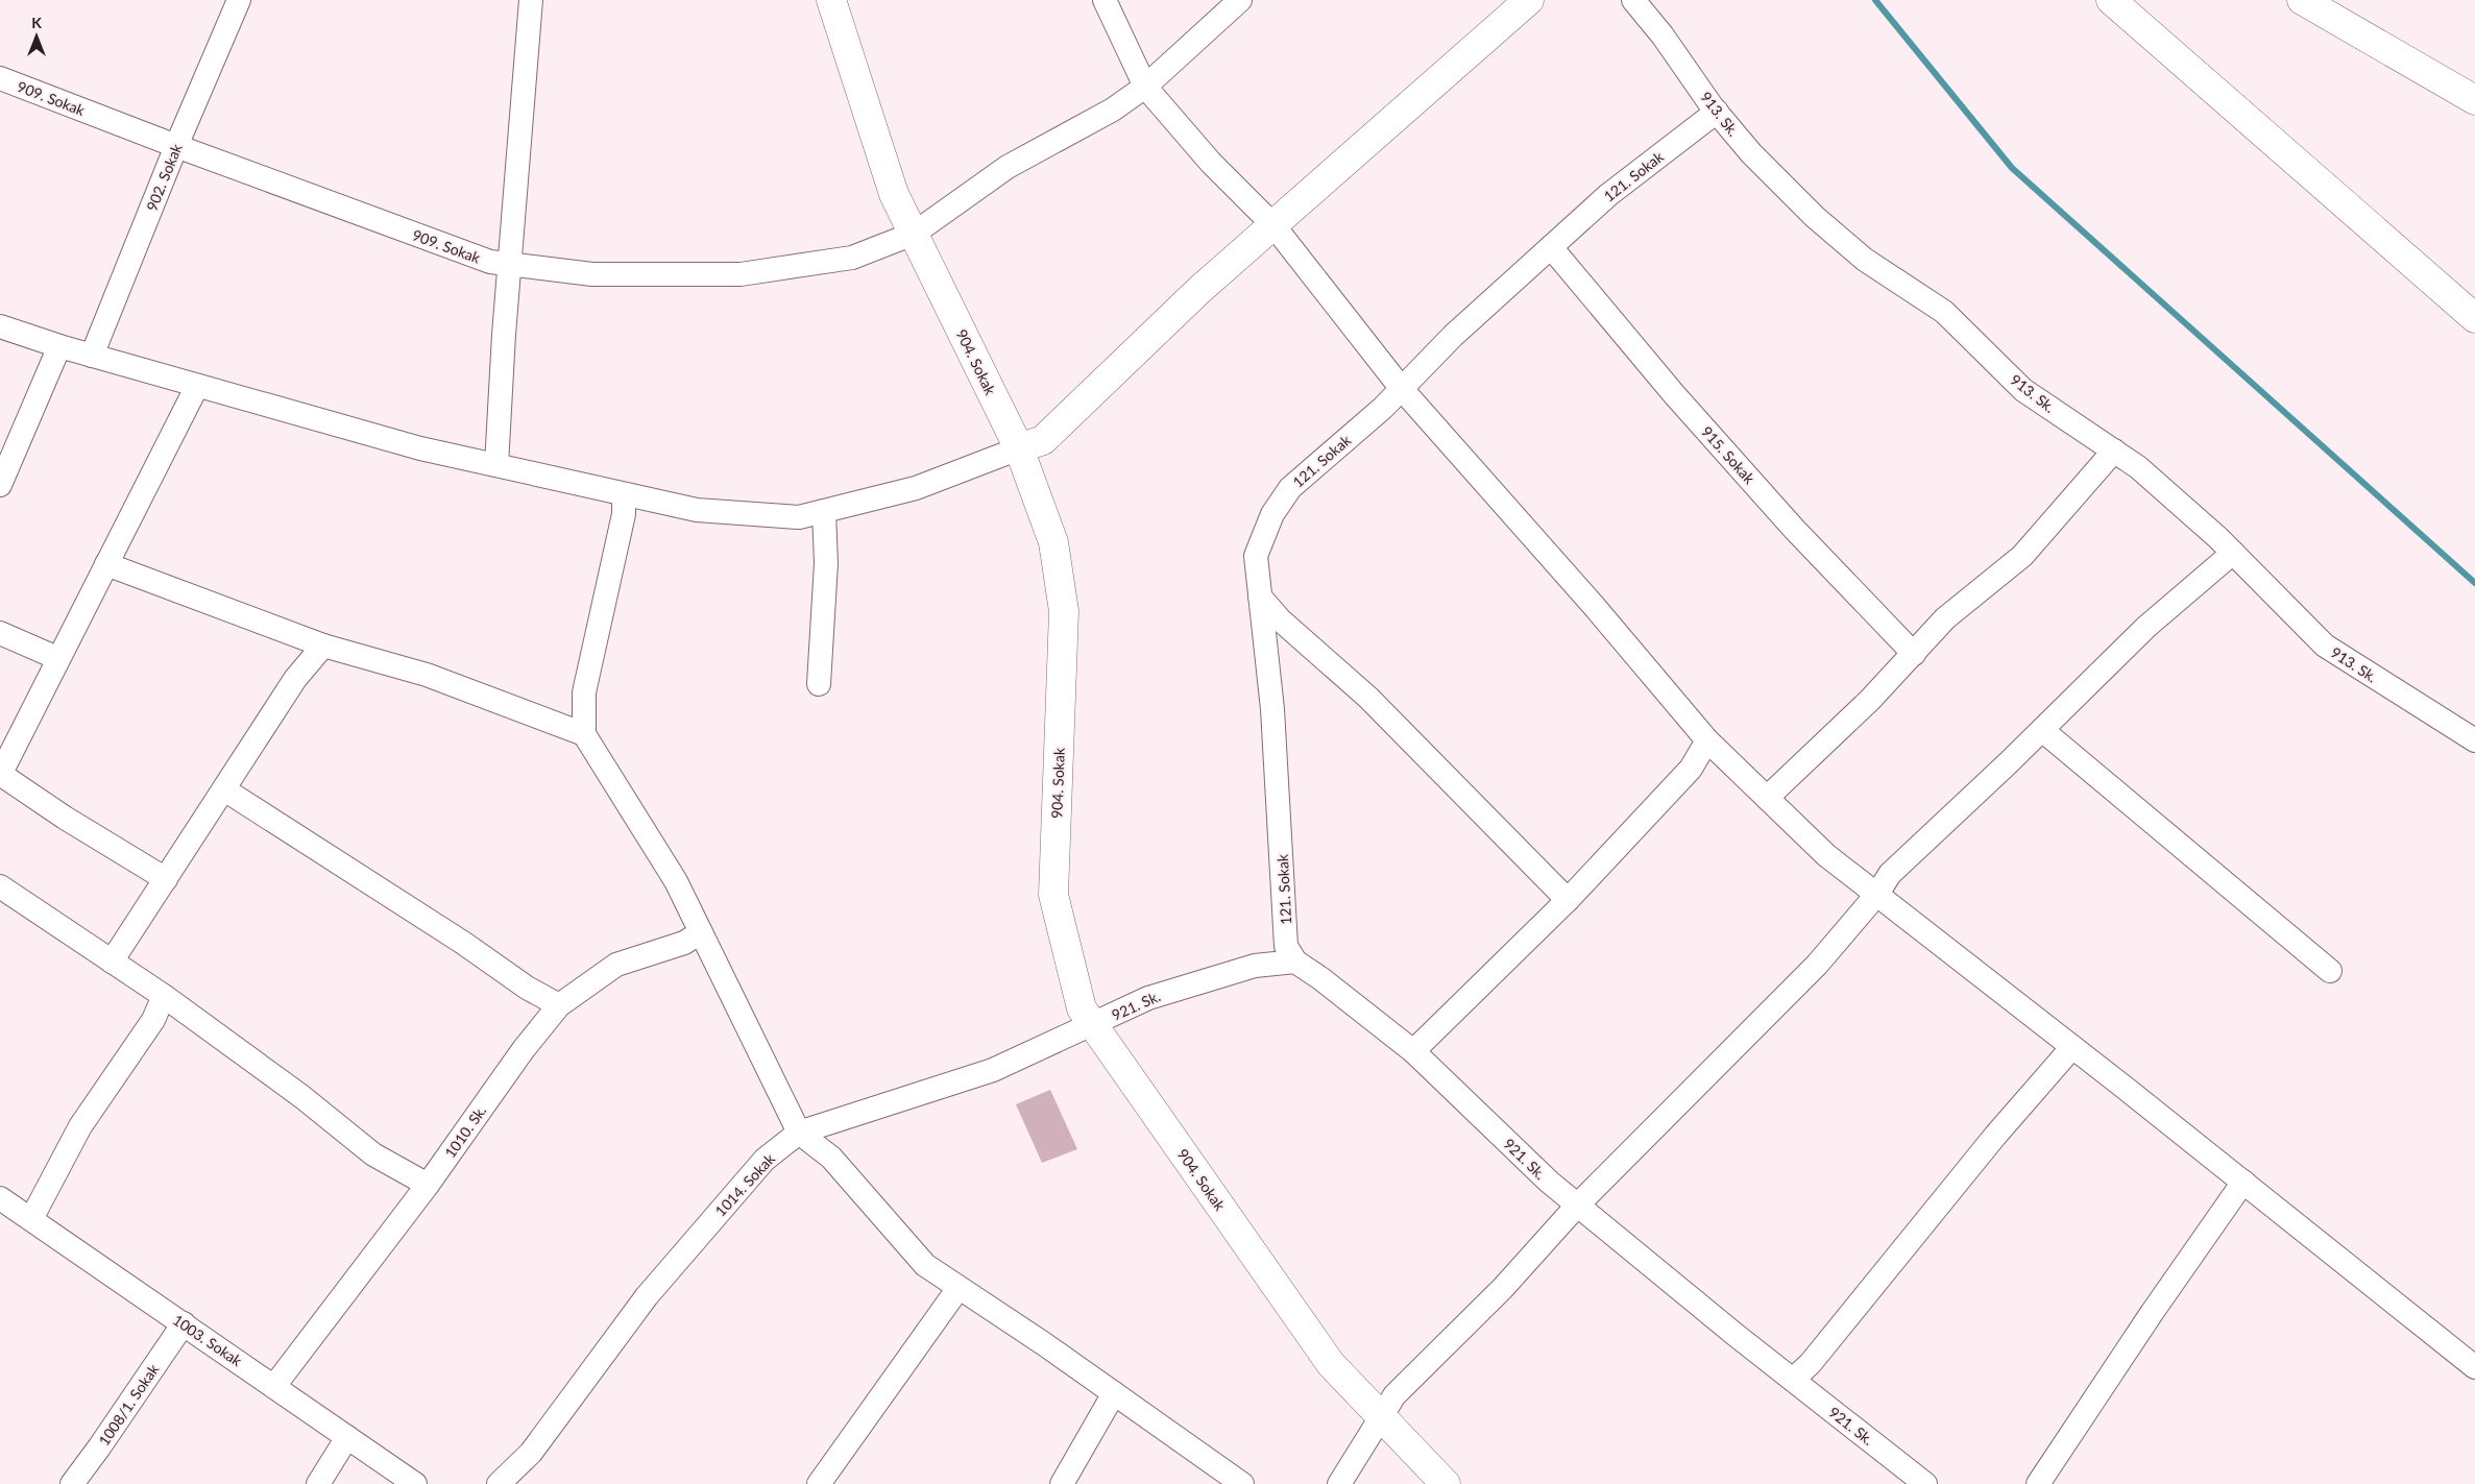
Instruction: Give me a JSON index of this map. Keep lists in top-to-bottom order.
{
  "streets": {
    "street": [
      "909. Sokak",
      "913. Sk.",
      "121. Sokak",
      "902. Sokak",
      "904. Sokak",
      "915. Sokak",
      "921. Sk.",
      "1010. Sk.",
      "1014. Sokak",
      "1003. Sokak",
      "1008/1. Sokak"
    ]
  },
  "crossings": [
    ["909. Sokak", "902. Sokak"],
    ["909. Sokak", "904. Sokak"],
    ["913. Sk.", "121. Sokak"],
    ["121. Sokak", "915. Sokak"],
    ["121. Sokak", "921. Sk."],
    ["904. Sokak", "921. Sk."],
    ["904. Sokak", "1014. Sokak"],
    ["921. Sk.", "1014. Sokak"],
    ["1010. Sk.", "1003. Sokak"],
    ["1003. Sokak", "1008/1. Sokak"]
  ],
  "north": "top"
}
